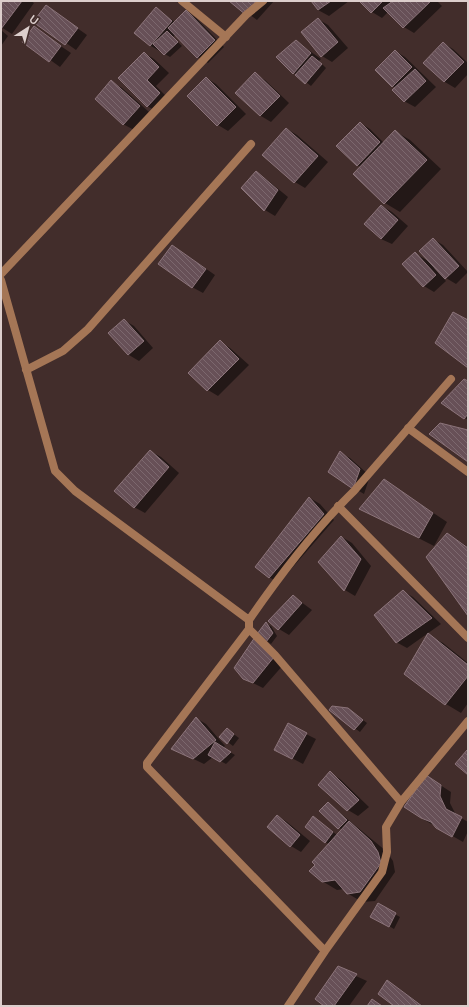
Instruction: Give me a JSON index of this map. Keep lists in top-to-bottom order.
{
  "north": "top right"
}
